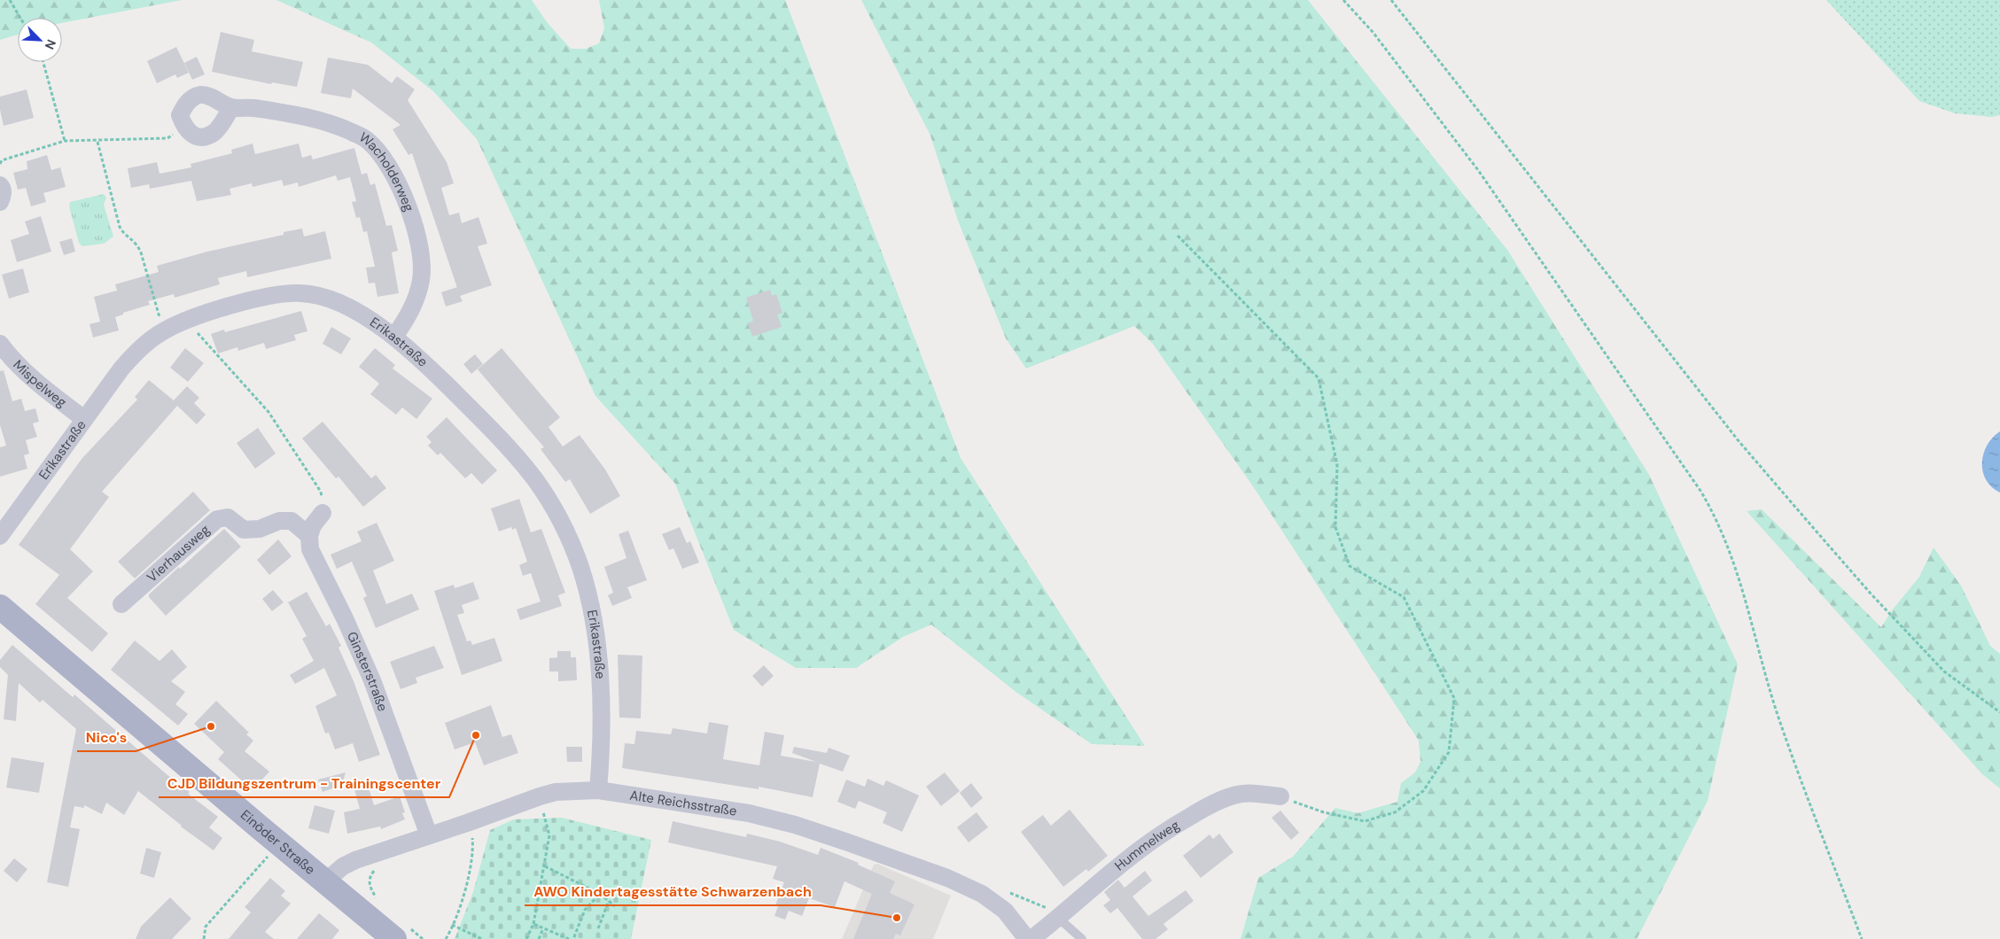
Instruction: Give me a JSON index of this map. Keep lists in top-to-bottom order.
{
  "streets": {
    "main road": ["Einöder Straße"],
    "street": [
      "Wacholderweg",
      "Erikastraße",
      "Mispelweg",
      "Vierhausweg",
      "Ginsterstraße",
      "Alte Reichsstraße",
      "Hummelweg"
    ]
  },
  "crossings": [
    ["Wacholderweg", "Erikastraße"],
    ["Erikastraße", "Mispelweg"],
    ["Erikastraße", "Alte Reichsstraße"],
    ["Vierhausweg", "Ginsterstraße"],
    ["Ginsterstraße", "Alte Reichsstraße"],
    ["Alte Reichsstraße", "Einöder Straße"]
  ],
  "places": ["Nico's", "CJD Bildungszentrum - Trainingscenter", "AWO Kindertagesstätte Schwarzenbach"],
  "north": "bottom right"
}
